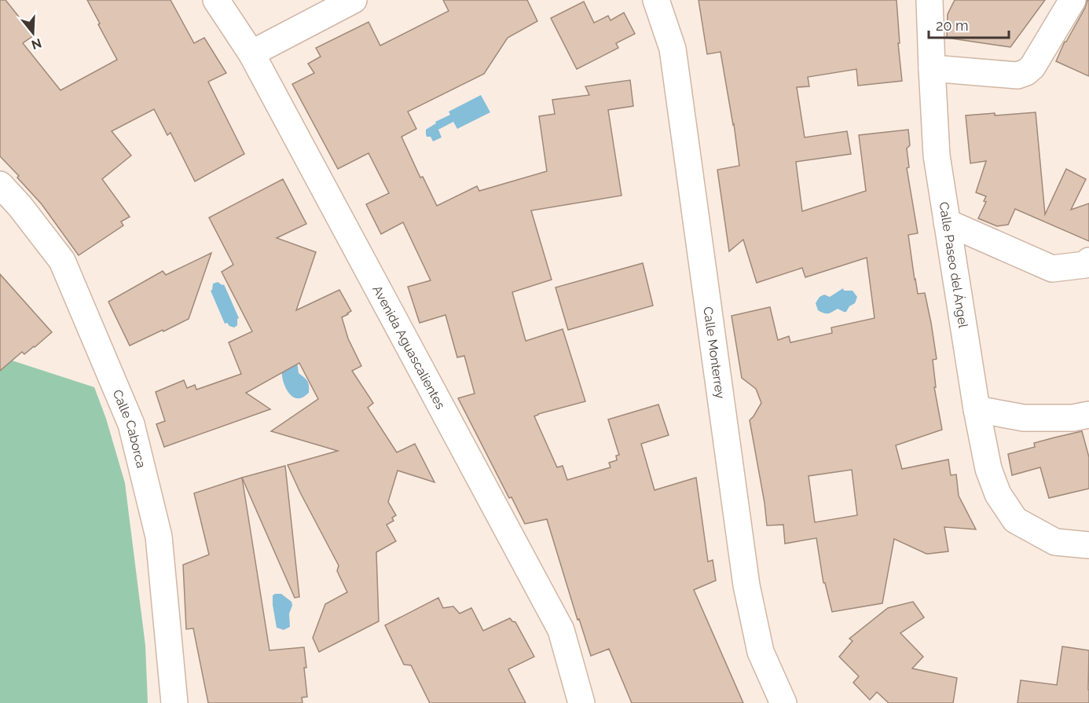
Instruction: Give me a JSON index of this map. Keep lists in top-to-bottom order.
{
  "streets": {
    "street": [
      "Calle Paseo del Ángel",
      "Avenida Aguascalientes",
      "Calle Monterrey",
      "Calle Caborca"
    ]
  },
  "scale_bar": "20 m",
  "north": "bottom"
}
